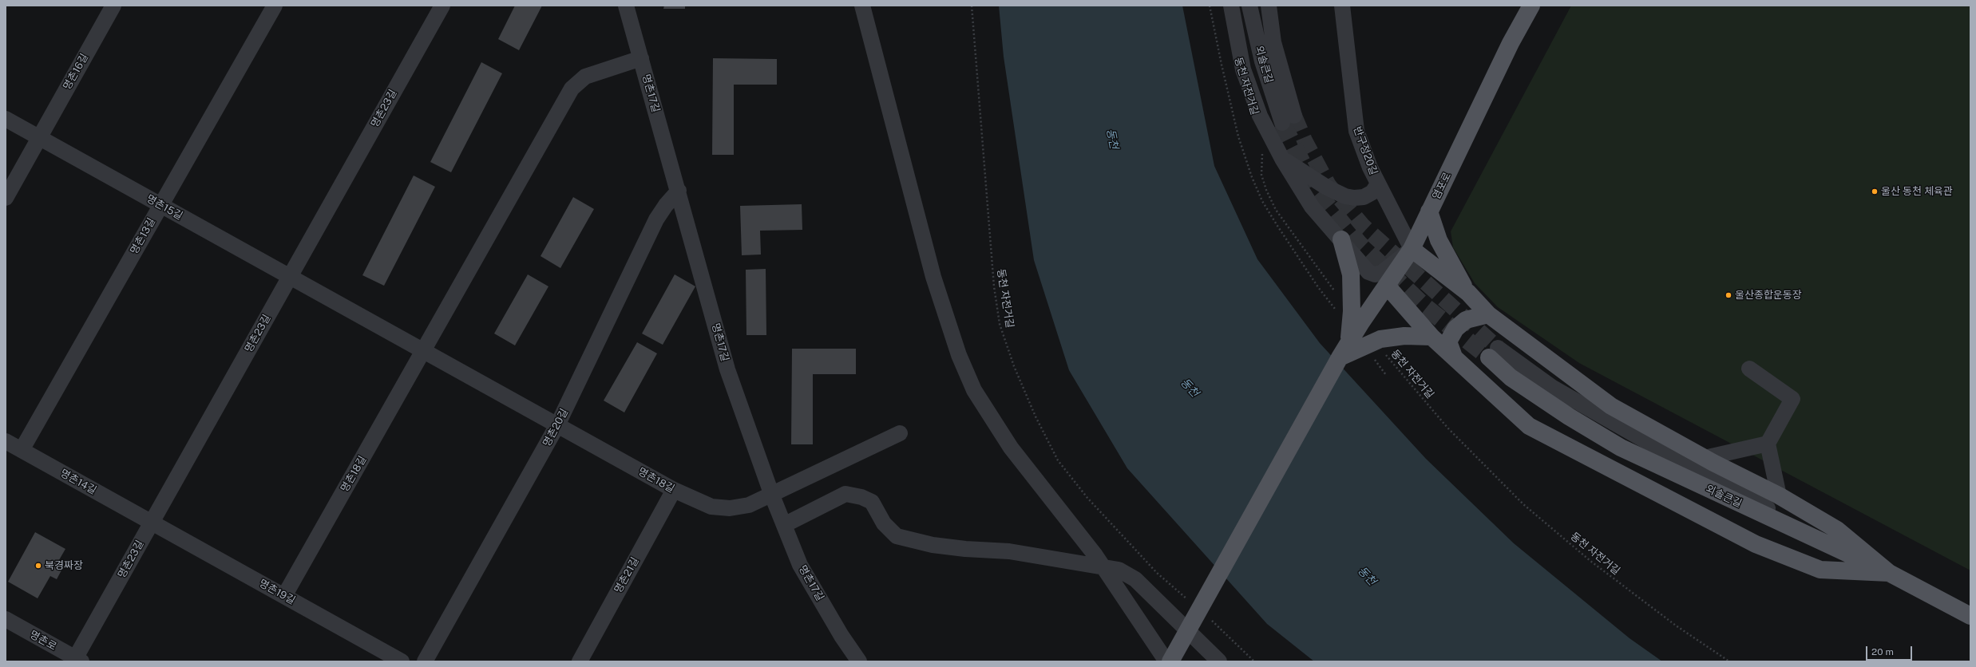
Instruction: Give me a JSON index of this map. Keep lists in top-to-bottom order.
{
  "streets": {
    "main road": ["외솔큰길", "염포로"],
    "street": [
      "명촌16길",
      "명촌17길",
      "명촌23길",
      "반구정20길",
      "명촌15길",
      "명촌13길",
      "명촌20길",
      "명촌18길",
      "명촌14길",
      "명촌21길",
      "명촌19길",
      "명촌로"
    ],
    "path": ["동천 자전거길"]
  },
  "crossings": [
    ["명촌16길", "명촌15길"],
    ["동천 자전거길", "염포로"],
    ["명촌17길", "명촌20길"],
    ["명촌17길", "명촌18길"],
    ["명촌23길", "명촌15길"],
    ["명촌23길", "명촌18길"],
    ["명촌23길", "명촌14길"],
    ["명촌23길", "명촌19길"],
    ["명촌23길", "명촌로"],
    ["반구정20길", "염포로"],
    ["명촌15길", "명촌13길"],
    ["명촌15길", "명촌18길"],
    ["명촌13길", "명촌14길"],
    ["명촌20길", "명촌18길"],
    ["명촌18길", "명촌21길"],
    ["명촌18길", "명촌19길"],
    ["명촌14길", "명촌19길"]
  ],
  "water": ["동천"],
  "places": ["울산 동천 체육관", "울산종합운동장", "북경짜장"],
  "scale_bar": "20 m"
}
